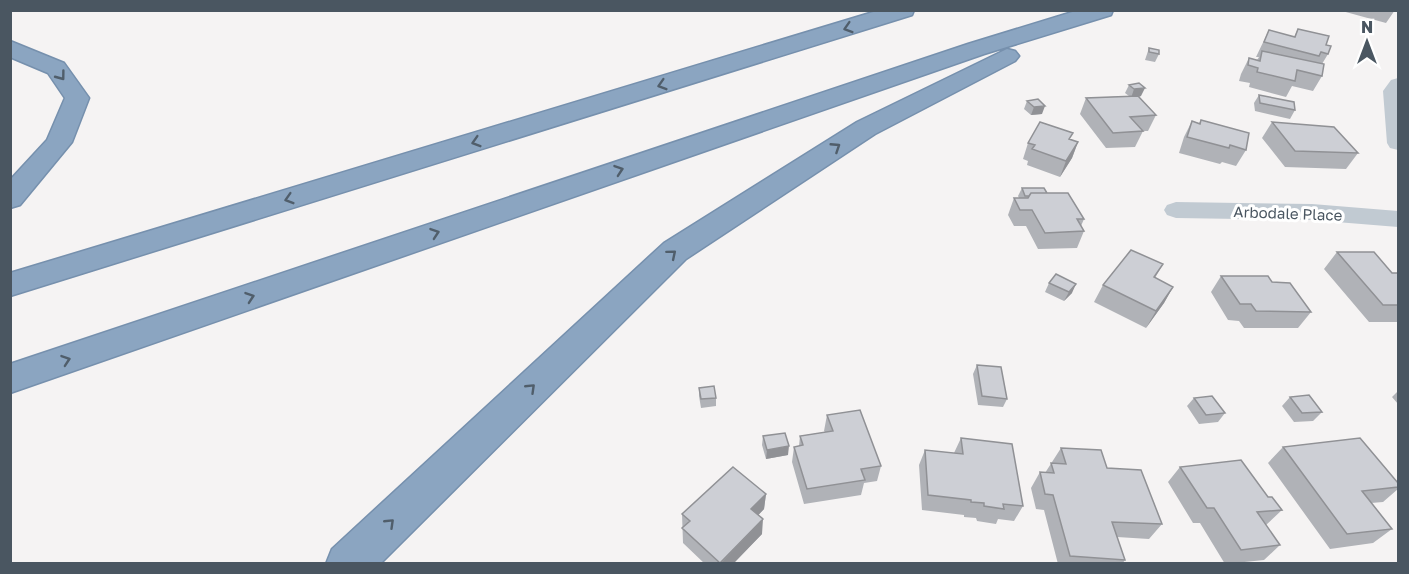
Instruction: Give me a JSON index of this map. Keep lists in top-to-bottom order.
{
  "streets": {
    "street": ["Arbodale Place"]
  },
  "north": "top"
}
